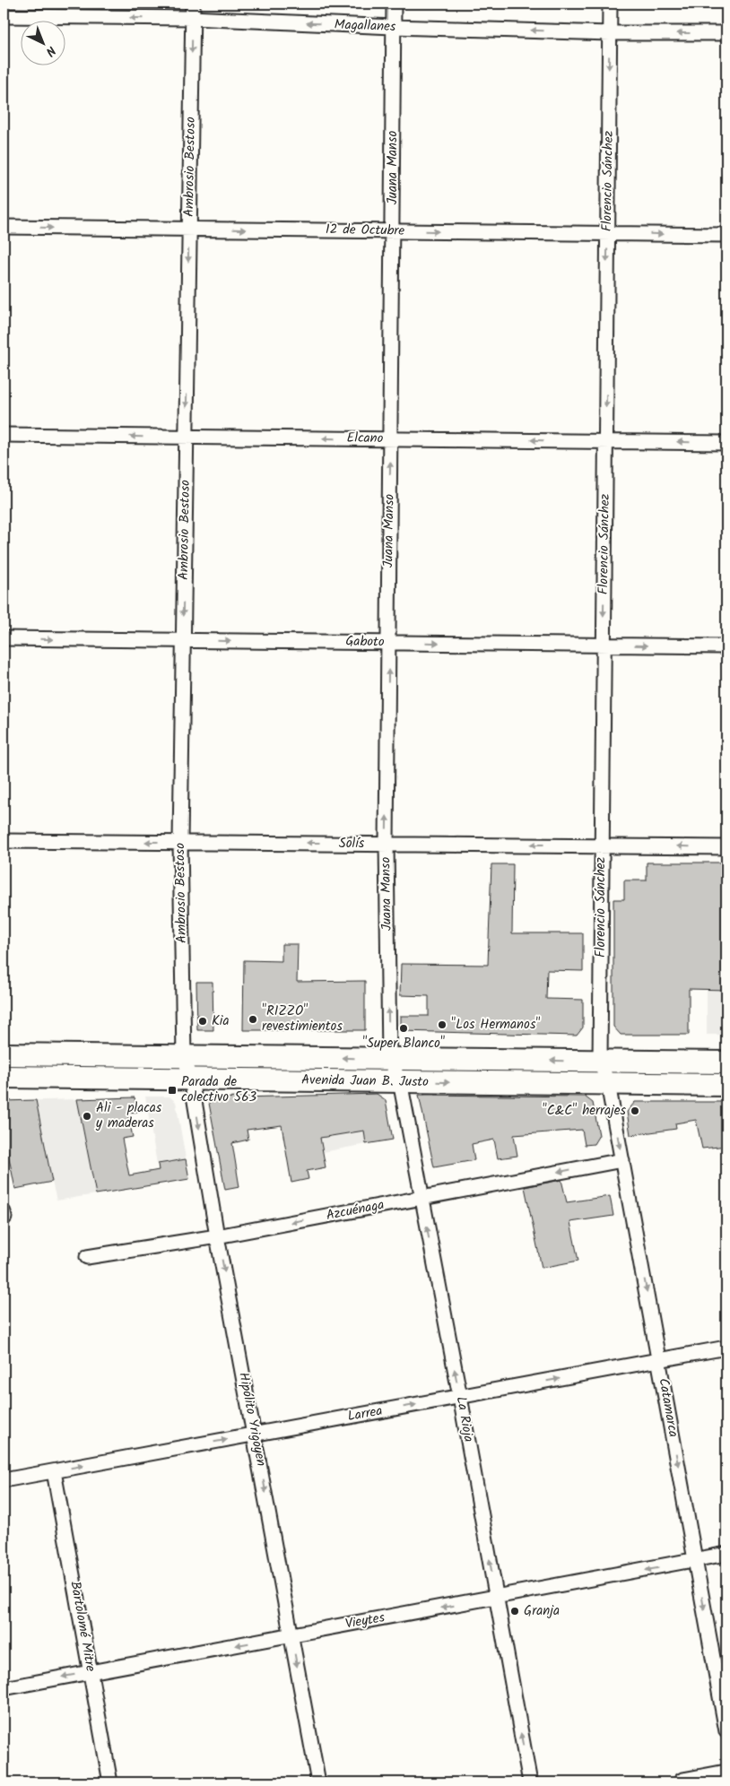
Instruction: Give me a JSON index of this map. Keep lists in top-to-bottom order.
{
  "streets": {
    "main road": ["Avenida Juan B. Justo"],
    "street": [
      "Magallanes",
      "Ambrosio Bestoso",
      "Juana Manso",
      "Florencio Sánchez",
      "12 de Octubre",
      "Elcano",
      "Gaboto",
      "Solís",
      "Azcuénaga",
      "Catamarca",
      "Larrea",
      "Hipólito Yrigoyen",
      "La Rioja",
      "Vieytes",
      "Bartolomé Mitre"
    ]
  },
  "crossings": [
    ["Magallanes", "Ambrosio Bestoso"],
    ["Magallanes", "Juana Manso"],
    ["Magallanes", "Florencio Sánchez"],
    ["Ambrosio Bestoso", "12 de Octubre"],
    ["Ambrosio Bestoso", "Elcano"],
    ["Ambrosio Bestoso", "Gaboto"],
    ["Ambrosio Bestoso", "Solís"],
    ["Ambrosio Bestoso", "Avenida Juan B. Justo"],
    ["Ambrosio Bestoso", "Hipólito Yrigoyen"],
    ["Juana Manso", "12 de Octubre"],
    ["Juana Manso", "Elcano"],
    ["Juana Manso", "Gaboto"],
    ["Juana Manso", "Solís"],
    ["Juana Manso", "Avenida Juan B. Justo"],
    ["Juana Manso", "La Rioja"],
    ["Florencio Sánchez", "12 de Octubre"],
    ["Florencio Sánchez", "Elcano"],
    ["Florencio Sánchez", "Gaboto"],
    ["Florencio Sánchez", "Solís"],
    ["Florencio Sánchez", "Avenida Juan B. Justo"],
    ["Florencio Sánchez", "Catamarca"],
    ["Avenida Juan B. Justo", "Catamarca"],
    ["Avenida Juan B. Justo", "Hipólito Yrigoyen"],
    ["Avenida Juan B. Justo", "La Rioja"],
    ["Azcuénaga", "Catamarca"],
    ["Azcuénaga", "Hipólito Yrigoyen"],
    ["Azcuénaga", "La Rioja"],
    ["Catamarca", "Larrea"],
    ["Catamarca", "Vieytes"],
    ["Larrea", "Hipólito Yrigoyen"],
    ["Larrea", "La Rioja"],
    ["Larrea", "Bartolomé Mitre"],
    ["Hipólito Yrigoyen", "Vieytes"],
    ["La Rioja", "Vieytes"],
    ["Vieytes", "Bartolomé Mitre"]
  ],
  "one_way": [
    "Magallanes",
    "Ambrosio Bestoso",
    "Juana Manso",
    "Florencio Sánchez",
    "12 de Octubre",
    "Elcano",
    "Gaboto",
    "Solís",
    "Azcuénaga",
    "Catamarca",
    "Larrea",
    "Hipólito Yrigoyen",
    "La Rioja",
    "Vieytes"
  ],
  "places": {
    "other": [
      "\"RIZZO\" revestimientos",
      "Kia",
      "\"Los Hermanos\"",
      "\"Super Blanco\"",
      "\"C&C\" herrajes",
      "Ali - placas y maderas",
      "Granja"
    ],
    "transit": ["Parada de colectivo 563"]
  },
  "north": "bottom right"
}
